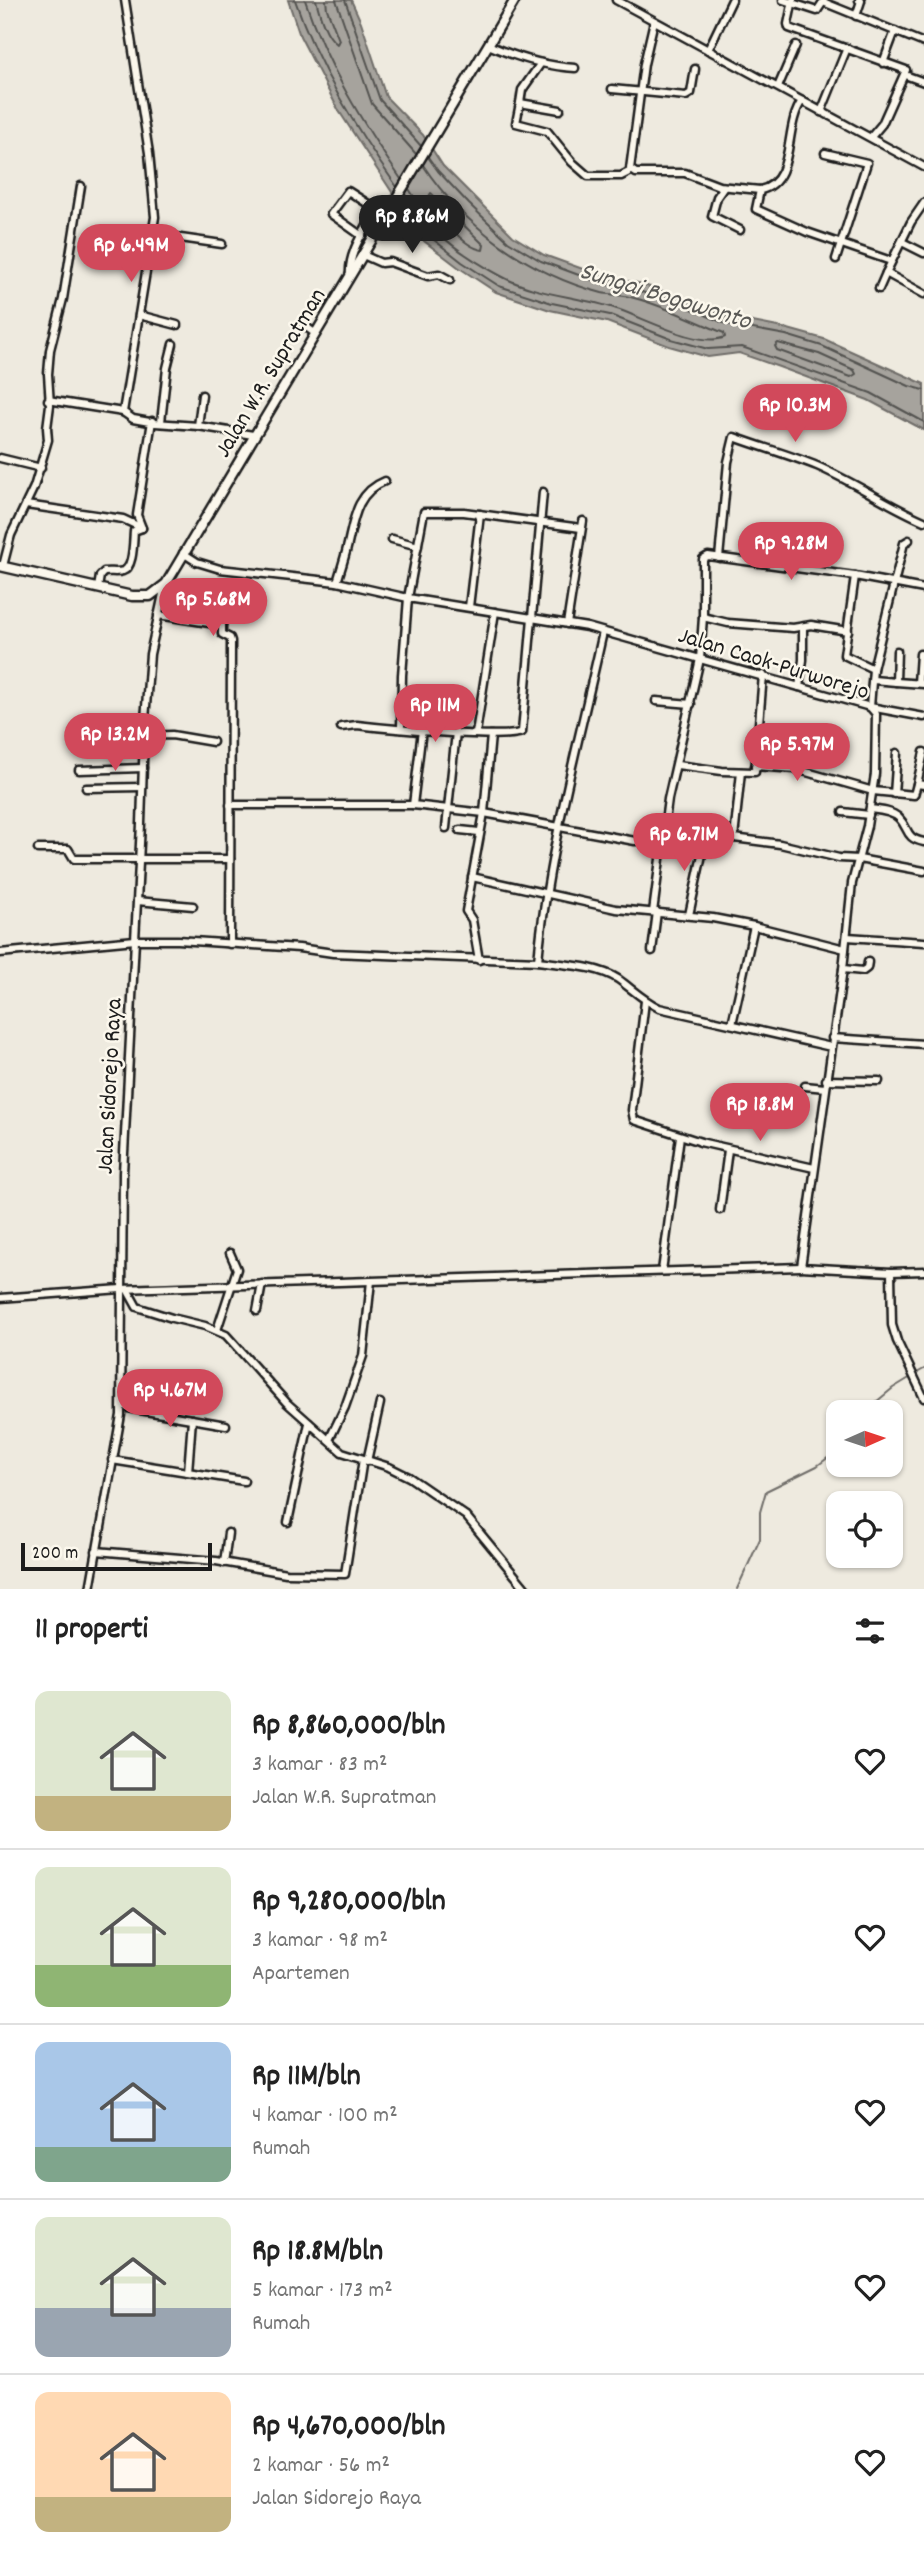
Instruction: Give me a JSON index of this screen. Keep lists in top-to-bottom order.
{
  "streets": {
    "main road": ["Jalan W.R. Supratman"],
    "street": ["Jalan Caok-Purworejo", "Jalan Sidorejo Raya"]
  },
  "crossings": [
    ["Jalan W.R. Supratman", "Jalan Caok-Purworejo"],
    ["Jalan W.R. Supratman", "Jalan Sidorejo Raya"]
  ],
  "water": ["Sungai Bogowonto"],
  "scale_bar": "200 m",
  "north": "right",
  "page": {
    "price": [
      "Rp 8.86M",
      "Rp 6.49M",
      "Rp 10.3M",
      "Rp 9.28M",
      "Rp 5.68M",
      "Rp 11M",
      "Rp 13.2M",
      "Rp 5.97M",
      "Rp 6.71M",
      "Rp 18.8M",
      "Rp 4.67M"
    ],
    "scale": "200 m",
    "heading": "11 properti",
    "list": [
      {
        "name": "Rp 8,860,000/bln",
        "note": "3 kamar · 83 m² · Jalan W.R. Supratman"
      },
      {
        "name": "Rp 9,280,000/bln",
        "note": "3 kamar · 98 m² · Apartemen"
      },
      {
        "name": "Rp 11M/bln",
        "note": "4 kamar · 100 m² · Rumah"
      },
      {
        "name": "Rp 18.8M/bln",
        "note": "5 kamar · 173 m² · Rumah"
      },
      {
        "name": "Rp 4,670,000/bln",
        "note": "2 kamar · 56 m² · Jalan Sidorejo Raya"
      }
    ]
  }
}
